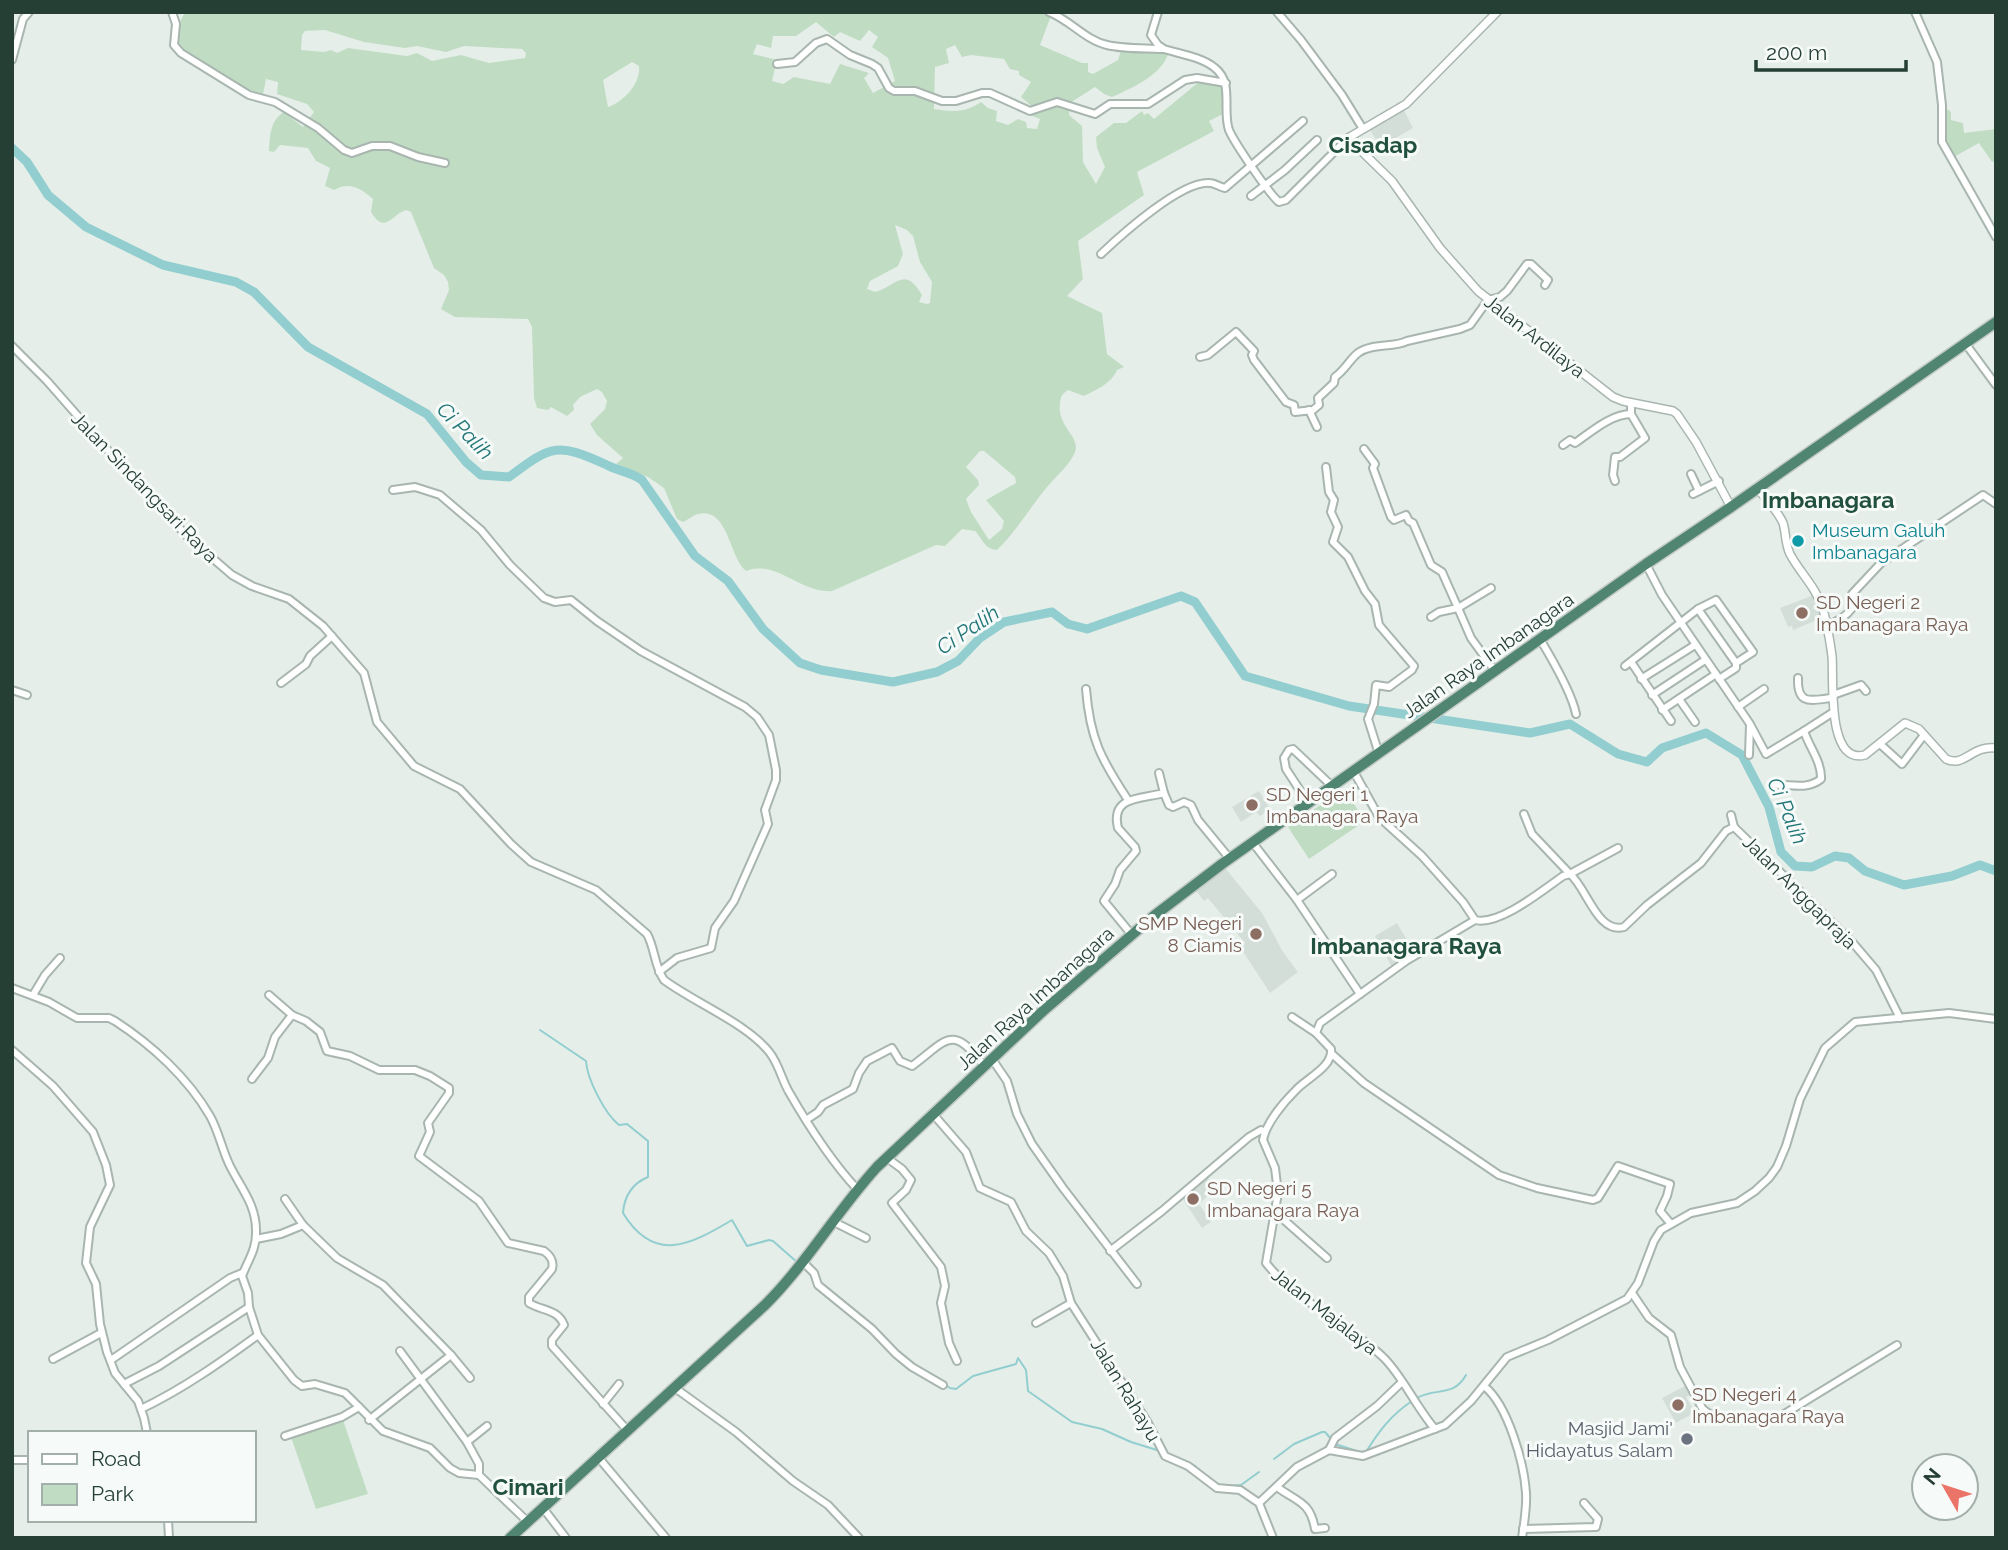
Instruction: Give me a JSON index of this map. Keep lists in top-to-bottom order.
{
  "streets": {
    "highway": ["Jalan Raya Imbanagara"],
    "street": [
      "Jalan Ardilaya",
      "Jalan Sindangsari Raya",
      "Jalan Anggapraja",
      "Jalan Majalaya",
      "Jalan Rahayu"
    ]
  },
  "crossings": [
    ["Jalan Ardilaya", "Jalan Raya Imbanagara"],
    ["Jalan Raya Imbanagara", "Jalan Rahayu"]
  ],
  "districts": [
    "Cisadap",
    "Imbanagara",
    "Imbanagara Raya",
    "Cimari"
  ],
  "water": ["Ci Palih"],
  "places": [
    "Museum Galuh Imbanagara",
    "SD Negeri 2 Imbanagara Raya",
    "SD Negeri 1 Imbanagara Raya",
    "SMP Negeri 8 Ciamis",
    "SD Negeri 5 Imbanagara Raya",
    "SD Negeri 4 Imbanagara Raya",
    "Masjid Jami' Hidayatus Salam"
  ],
  "legend": ["Road", "Park"],
  "scale_bar": "200 m",
  "north": "top left"
}
